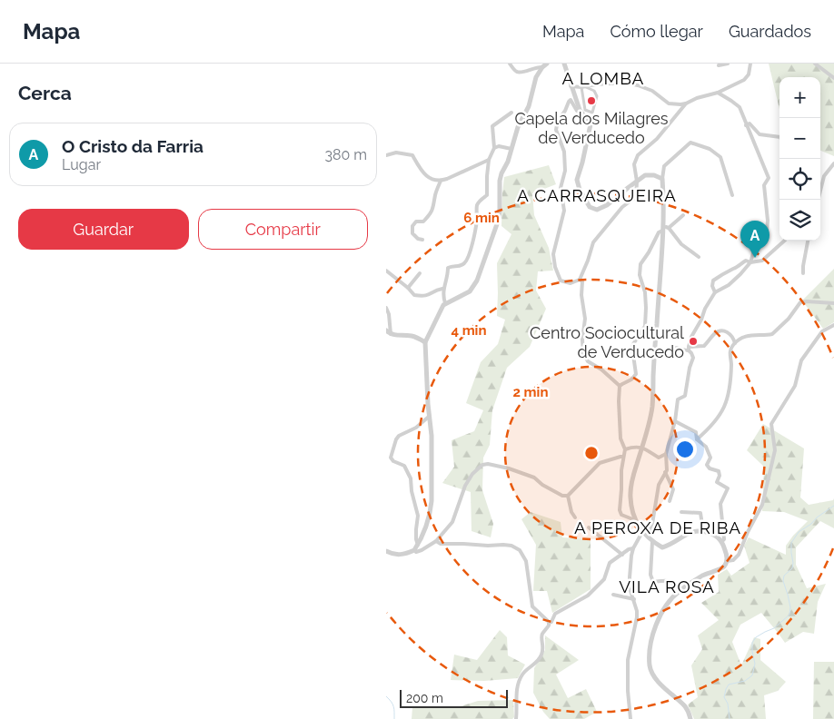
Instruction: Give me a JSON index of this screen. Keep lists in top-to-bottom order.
{
  "districts": [
    "A LOMBA",
    "A CARRASQUEIRA",
    "A PEROXA DE RIBA",
    "VILA ROSA"
  ],
  "places": ["Capela dos Milagres de Verducedo", "Centro Sociocultural de Verducedo"],
  "scale_bar": "200 m",
  "page": {
    "header": "Mapa",
    "nav": ["Mapa", "Cómo llegar", "Guardados"],
    "heading": "Cerca",
    "map_buttons": ["+", "−"],
    "list": [
      {
        "mark": "A",
        "name": "O Cristo da Farria",
        "note": "Lugar",
        "value": "380 m"
      }
    ],
    "buttons": ["Guardar", "Compartir"],
    "pins": "A",
    "scale": "200 m"
  },
  "rings": ["6 min", "4 min", "2 min"]
}
